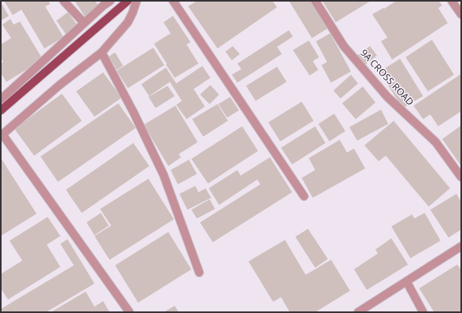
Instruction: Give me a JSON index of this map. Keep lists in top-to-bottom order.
{
  "streets": {
    "street": ["9A CROSS ROAD"]
  }
}
